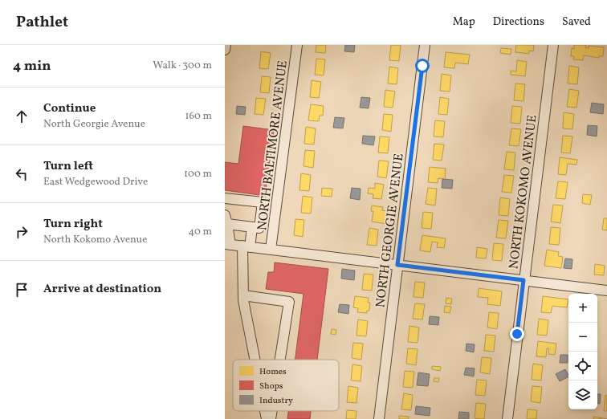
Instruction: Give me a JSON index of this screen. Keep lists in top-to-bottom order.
{
  "streets": {
    "street": ["NORTH BALTIMORE AVENUE", "NORTH KOKOMO AVENUE", "NORTH GEORGIE AVENUE"]
  },
  "legend": ["Homes", "Shops", "Industry"],
  "page": {
    "header": "Pathlet",
    "nav": ["Map", "Directions", "Saved"],
    "heading": ["4 min", "Walk · 300 m"],
    "list": [
      ["Continue", "North Georgie Avenue", "160 m"],
      ["Turn left", "East Wedgewood Drive", "100 m"],
      ["Turn right", "North Kokomo Avenue", "40 m"],
      "Arrive at destination"
    ],
    "map_buttons": ["+", "−"]
  }
}
